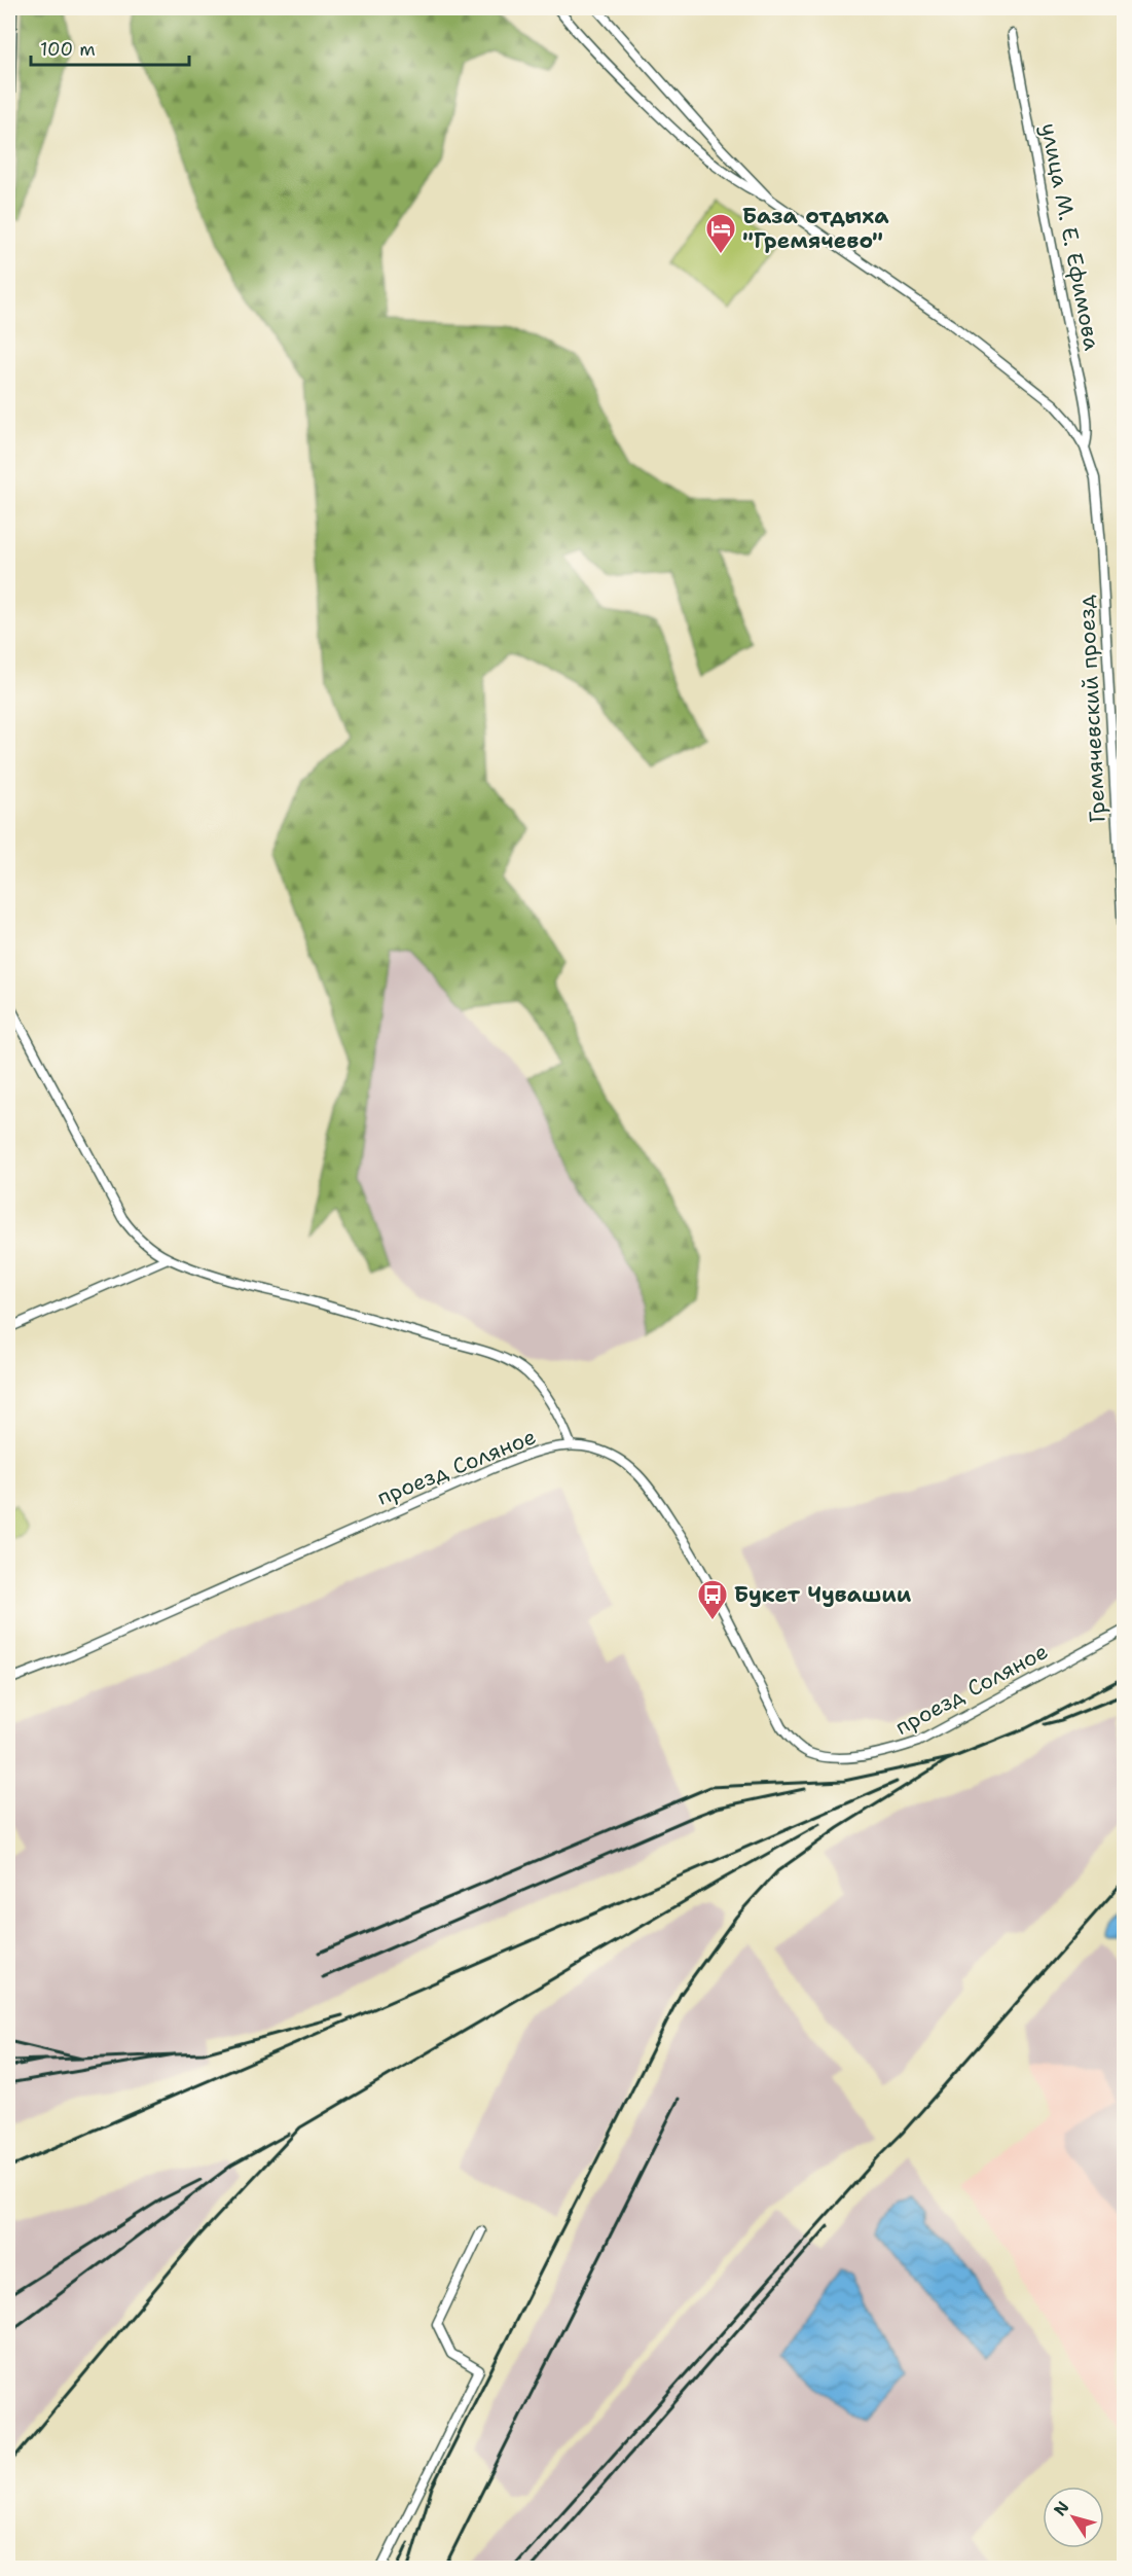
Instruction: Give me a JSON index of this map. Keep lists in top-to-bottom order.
{
  "streets": {
    "street": ["улица М. Е. Ефимова", "Гремячевский проезд", "проезд Соляное"]
  },
  "crossings": [
    ["улица М. Е. Ефимова", "Гремячевский проезд"]
  ],
  "places": {
    "hotel": ["База отдыха \"Гремячево\""],
    "bus stop": ["Букет Чувашии"]
  },
  "scale_bar": "100 m",
  "north": "top left"
}
